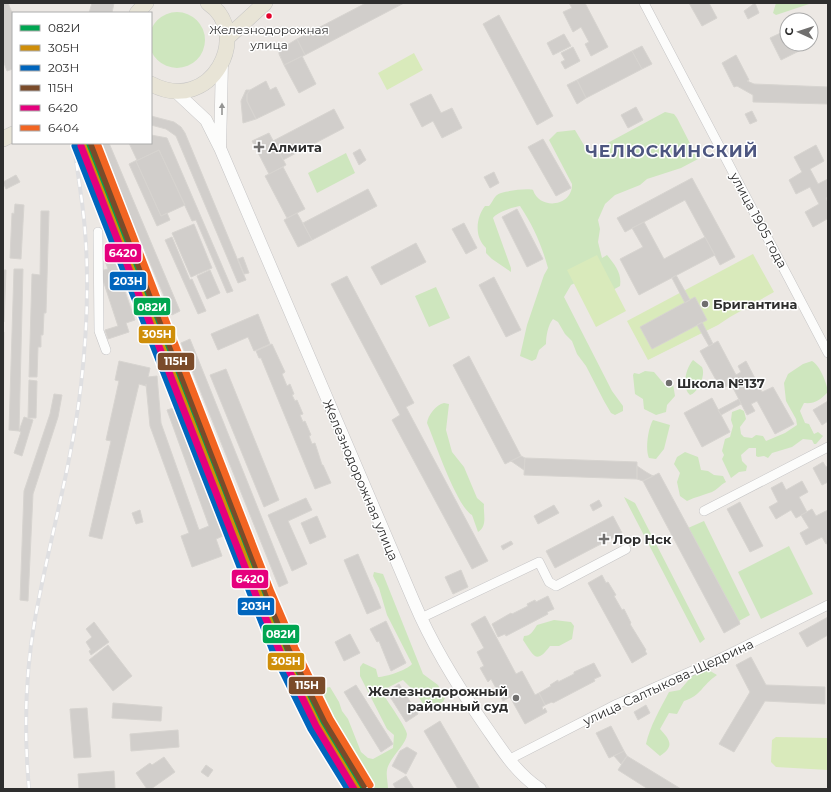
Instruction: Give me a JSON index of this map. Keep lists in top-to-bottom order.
{
  "streets": {
    "street": ["улица 1905 года", "Железнодорожная улица", "улица Салтыкова-Щедрина"]
  },
  "crossings": [
    ["Железнодорожная улица", "улица Салтыкова-Щедрина"]
  ],
  "districts": ["ЧЕЛЮСКИНСКИЙ"],
  "places": {
    "other": [
      "Железнодорожная улица",
      "Бригантина",
      "Школа №137",
      "Железнодорожный районный суд"
    ],
    "health": ["Алмита", "Лор Нск"]
  },
  "lines": [
    "transit line 082И",
    "transit line 305Н",
    "transit line 115Н",
    "transit line 6404",
    "transit line 203Н",
    "transit line 6420"
  ],
  "legend": [
    "082И",
    "305Н",
    "203Н",
    "115Н",
    "6420",
    "6404"
  ],
  "north": "left"
}
